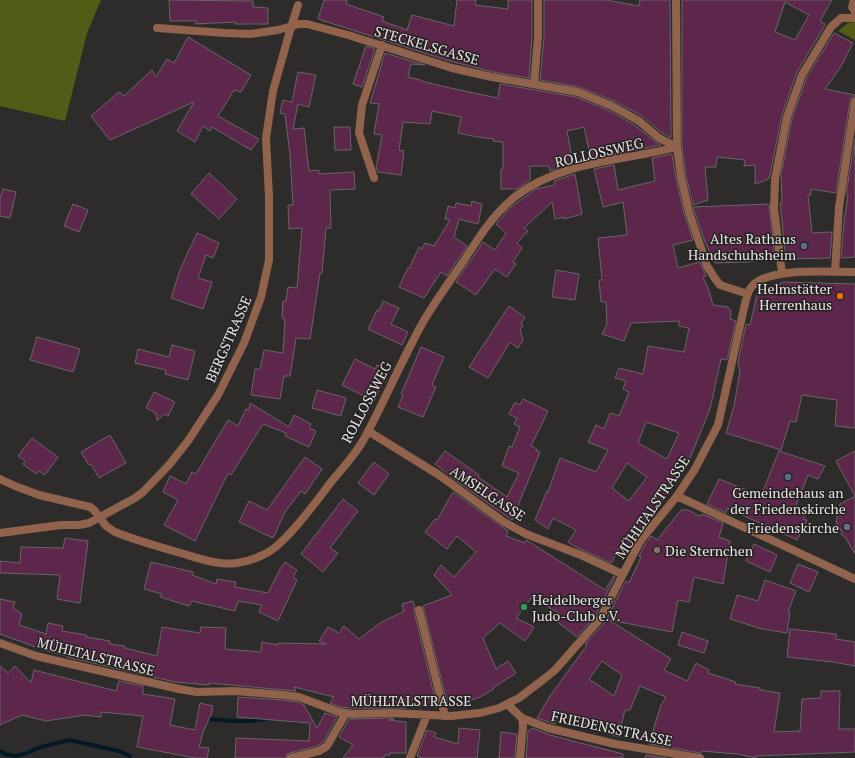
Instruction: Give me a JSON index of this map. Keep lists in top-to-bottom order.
{
  "streets": {
    "street": [
      "STECKELSGASSE",
      "ROLLOSSWEG",
      "BERGSTRASSE",
      "AMSELGASSE",
      "MÜHLTALSTRASSE",
      "FRIEDENSSTRASSE"
    ]
  },
  "crossings": [
    ["STECKELSGASSE", "ROLLOSSWEG"],
    ["ROLLOSSWEG", "BERGSTRASSE"],
    ["ROLLOSSWEG", "AMSELGASSE"],
    ["AMSELGASSE", "MÜHLTALSTRASSE"],
    ["MÜHLTALSTRASSE", "FRIEDENSSTRASSE"]
  ],
  "places": [
    "Altes Rathaus Handschuhsheim",
    "Helmstätter Herrenhaus",
    "Gemeindehaus an der Friedenskirche",
    "Friedenskirche",
    "Die Sternchen",
    "Heidelberger Judo-Club e.V."
  ]
}
